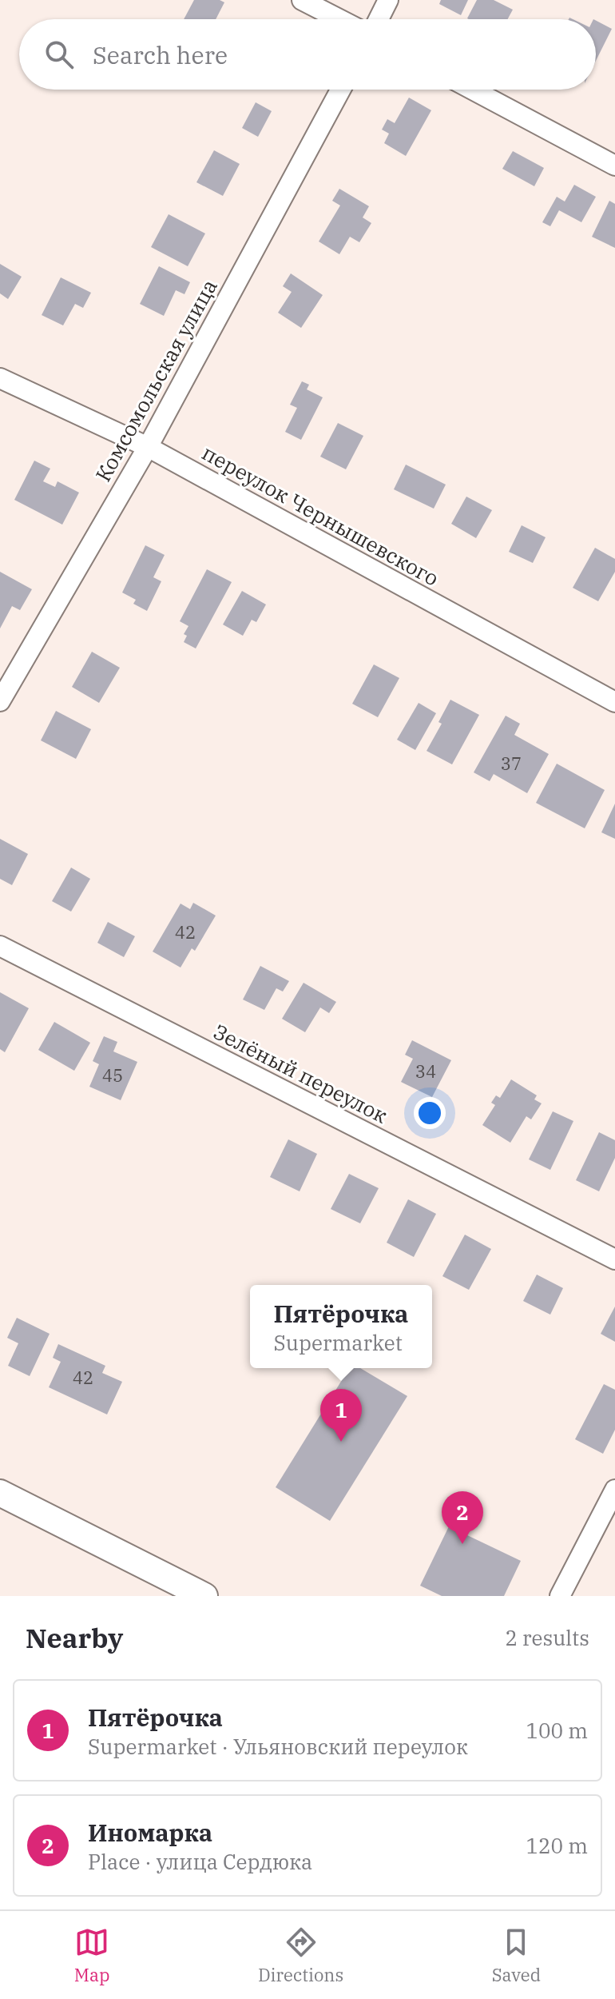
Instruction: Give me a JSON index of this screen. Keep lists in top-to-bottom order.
{
  "streets": {
    "street": ["Комсомольская улица", "переулок Чернышевского", "Зелёный переулок"]
  },
  "crossings": [
    ["Комсомольская улица", "переулок Чернышевского"]
  ],
  "house_numbers": [
    "37",
    "42",
    "34",
    "45",
    "42"
  ],
  "page": {
    "search": "Search here",
    "popup": ["Пятёрочка", "Supermarket"],
    "pins": ["1", "2"],
    "heading": ["Nearby", "2 results"],
    "list": [
      {
        "mark": "1",
        "name": "Пятёрочка",
        "note": "Supermarket · Ульяновский переулок",
        "value": "100 m"
      },
      {
        "mark": "2",
        "name": "Иномарка",
        "note": "Place · улица Сердюка",
        "value": "120 m"
      }
    ],
    "nav": ["Map", "Directions", "Saved"]
  }
}
